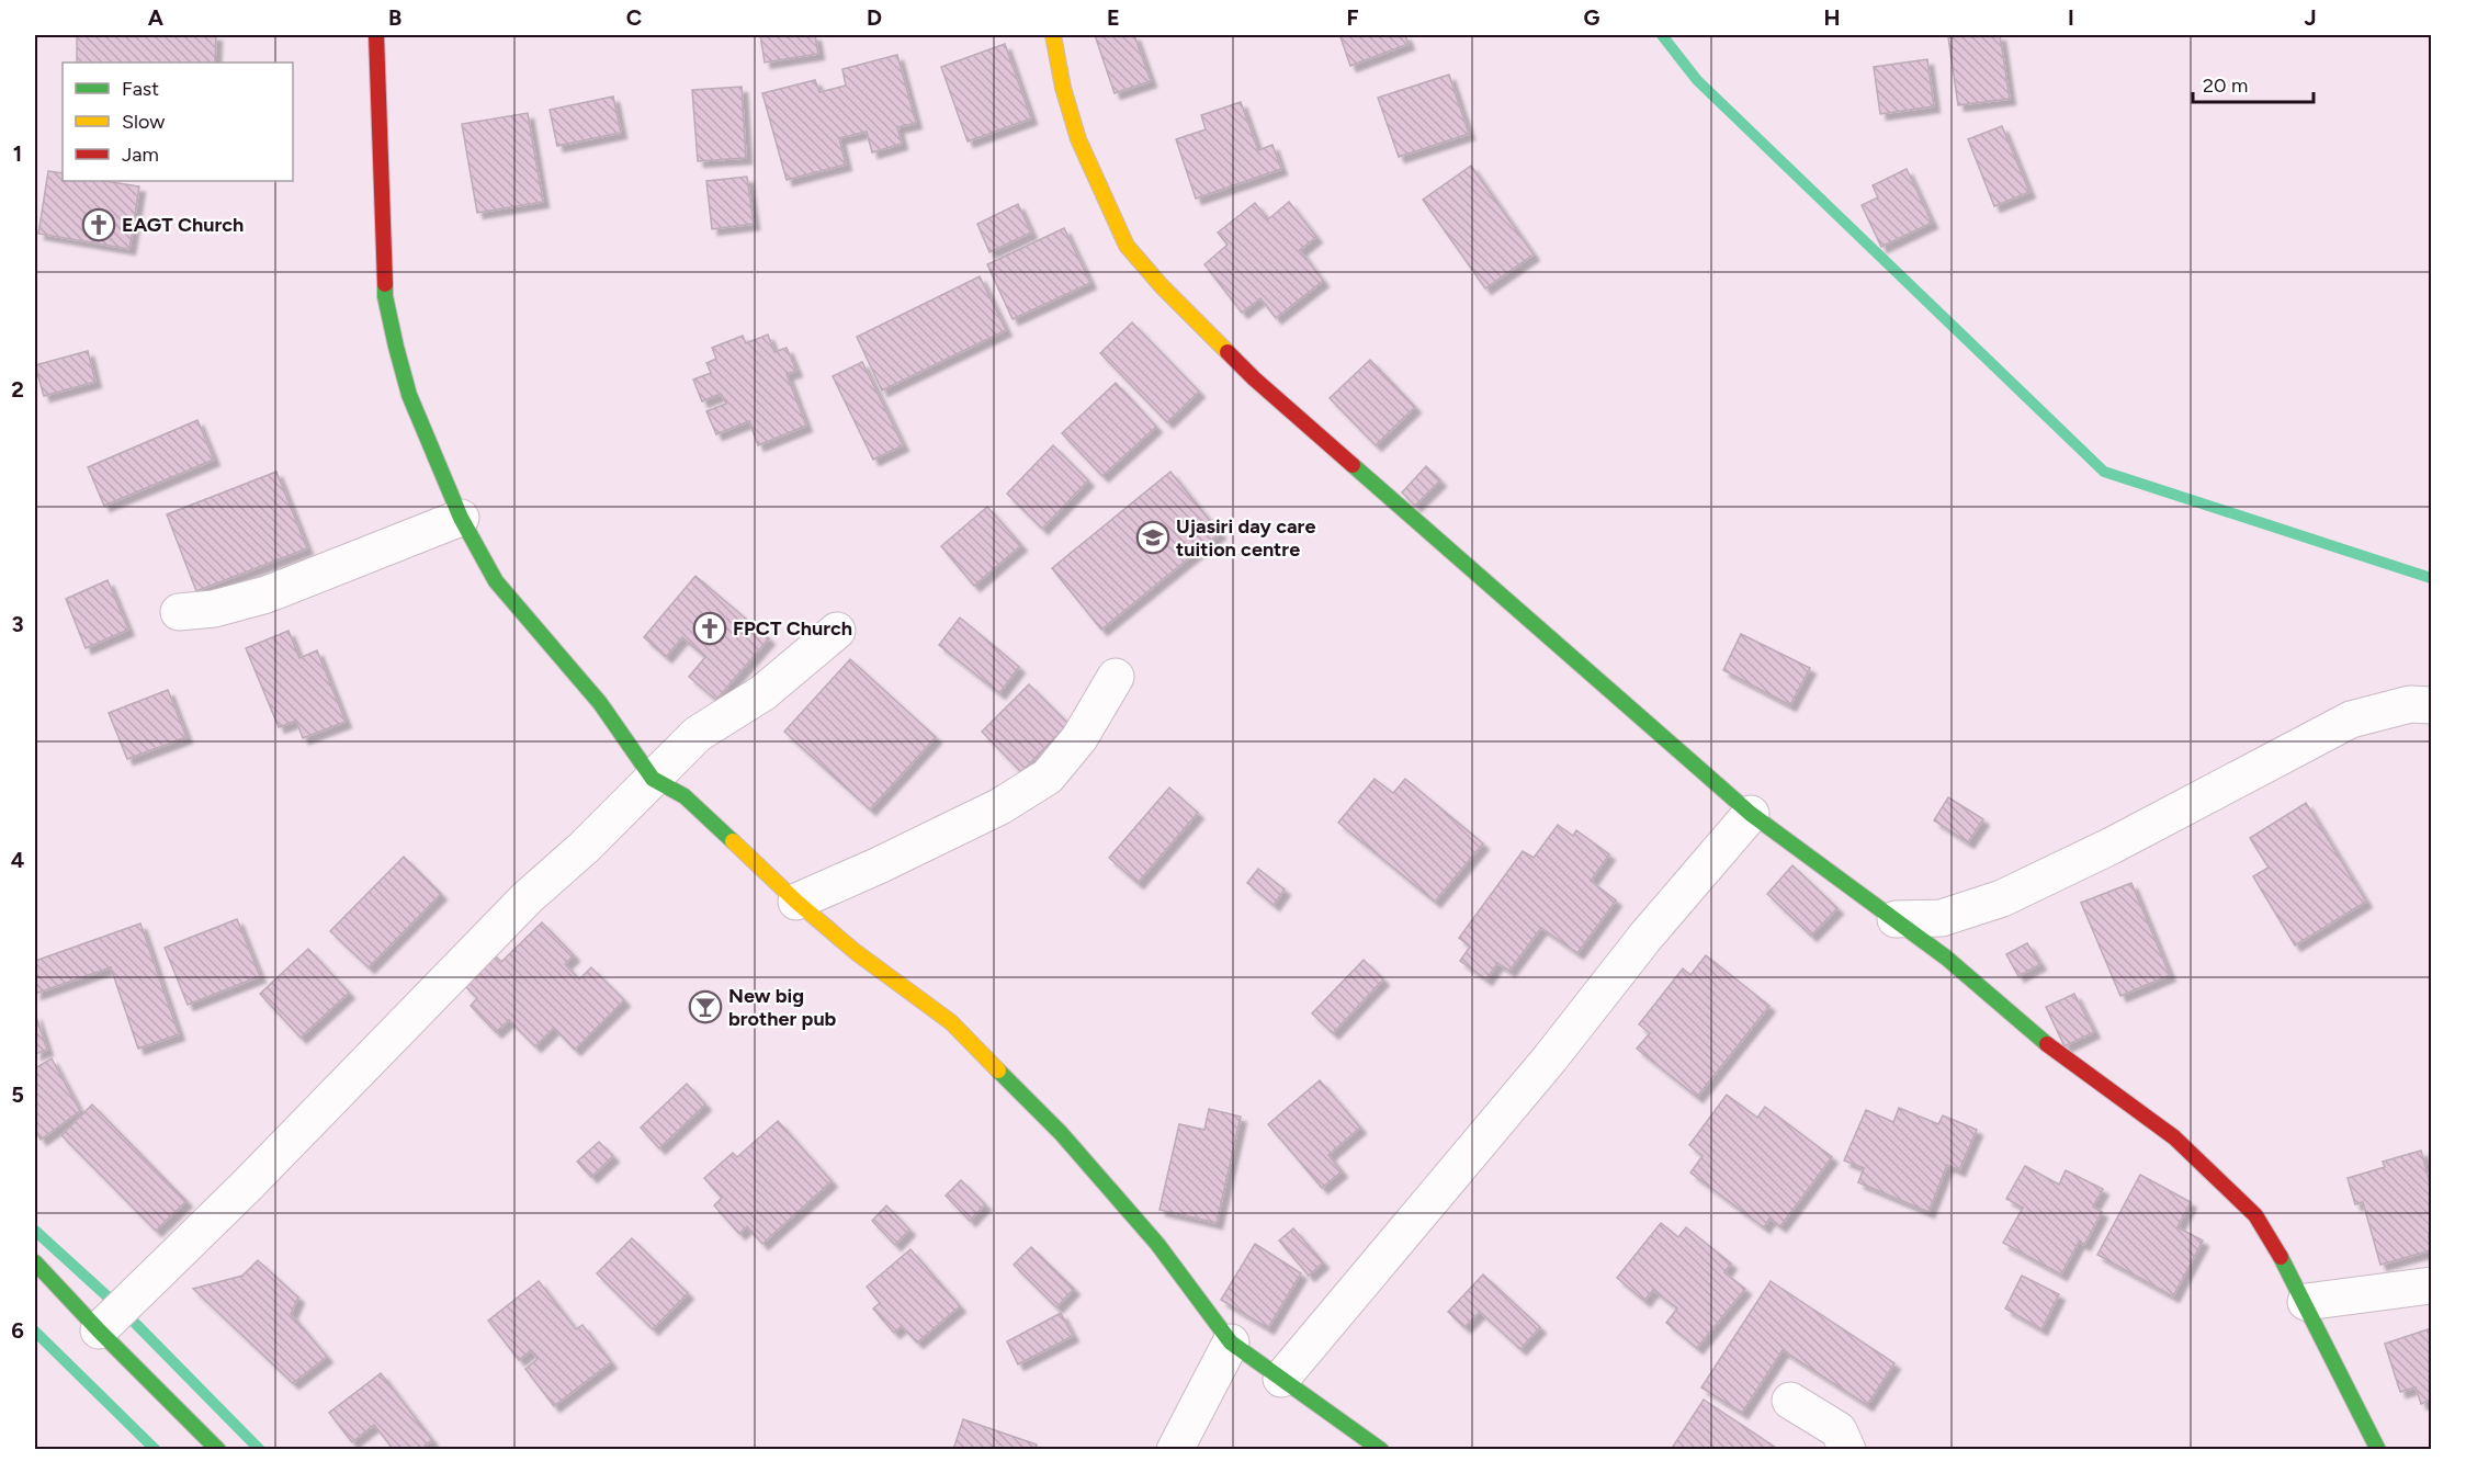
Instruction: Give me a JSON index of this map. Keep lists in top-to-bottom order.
{
  "places": {
    "church": ["EAGT Church", "FPCT Church"],
    "school or university": ["Ujasiri day care tuition centre"],
    "bar": ["New big brother pub"]
  },
  "legend": ["Fast", "Slow", "Jam"],
  "scale_bar": "20 m",
  "grid": {
    "columns": [
      "A",
      "B",
      "C",
      "D",
      "E",
      "F",
      "G",
      "H",
      "I",
      "J"
    ],
    "rows": [
      "1",
      "2",
      "3",
      "4",
      "5",
      "6"
    ]
  }
}
